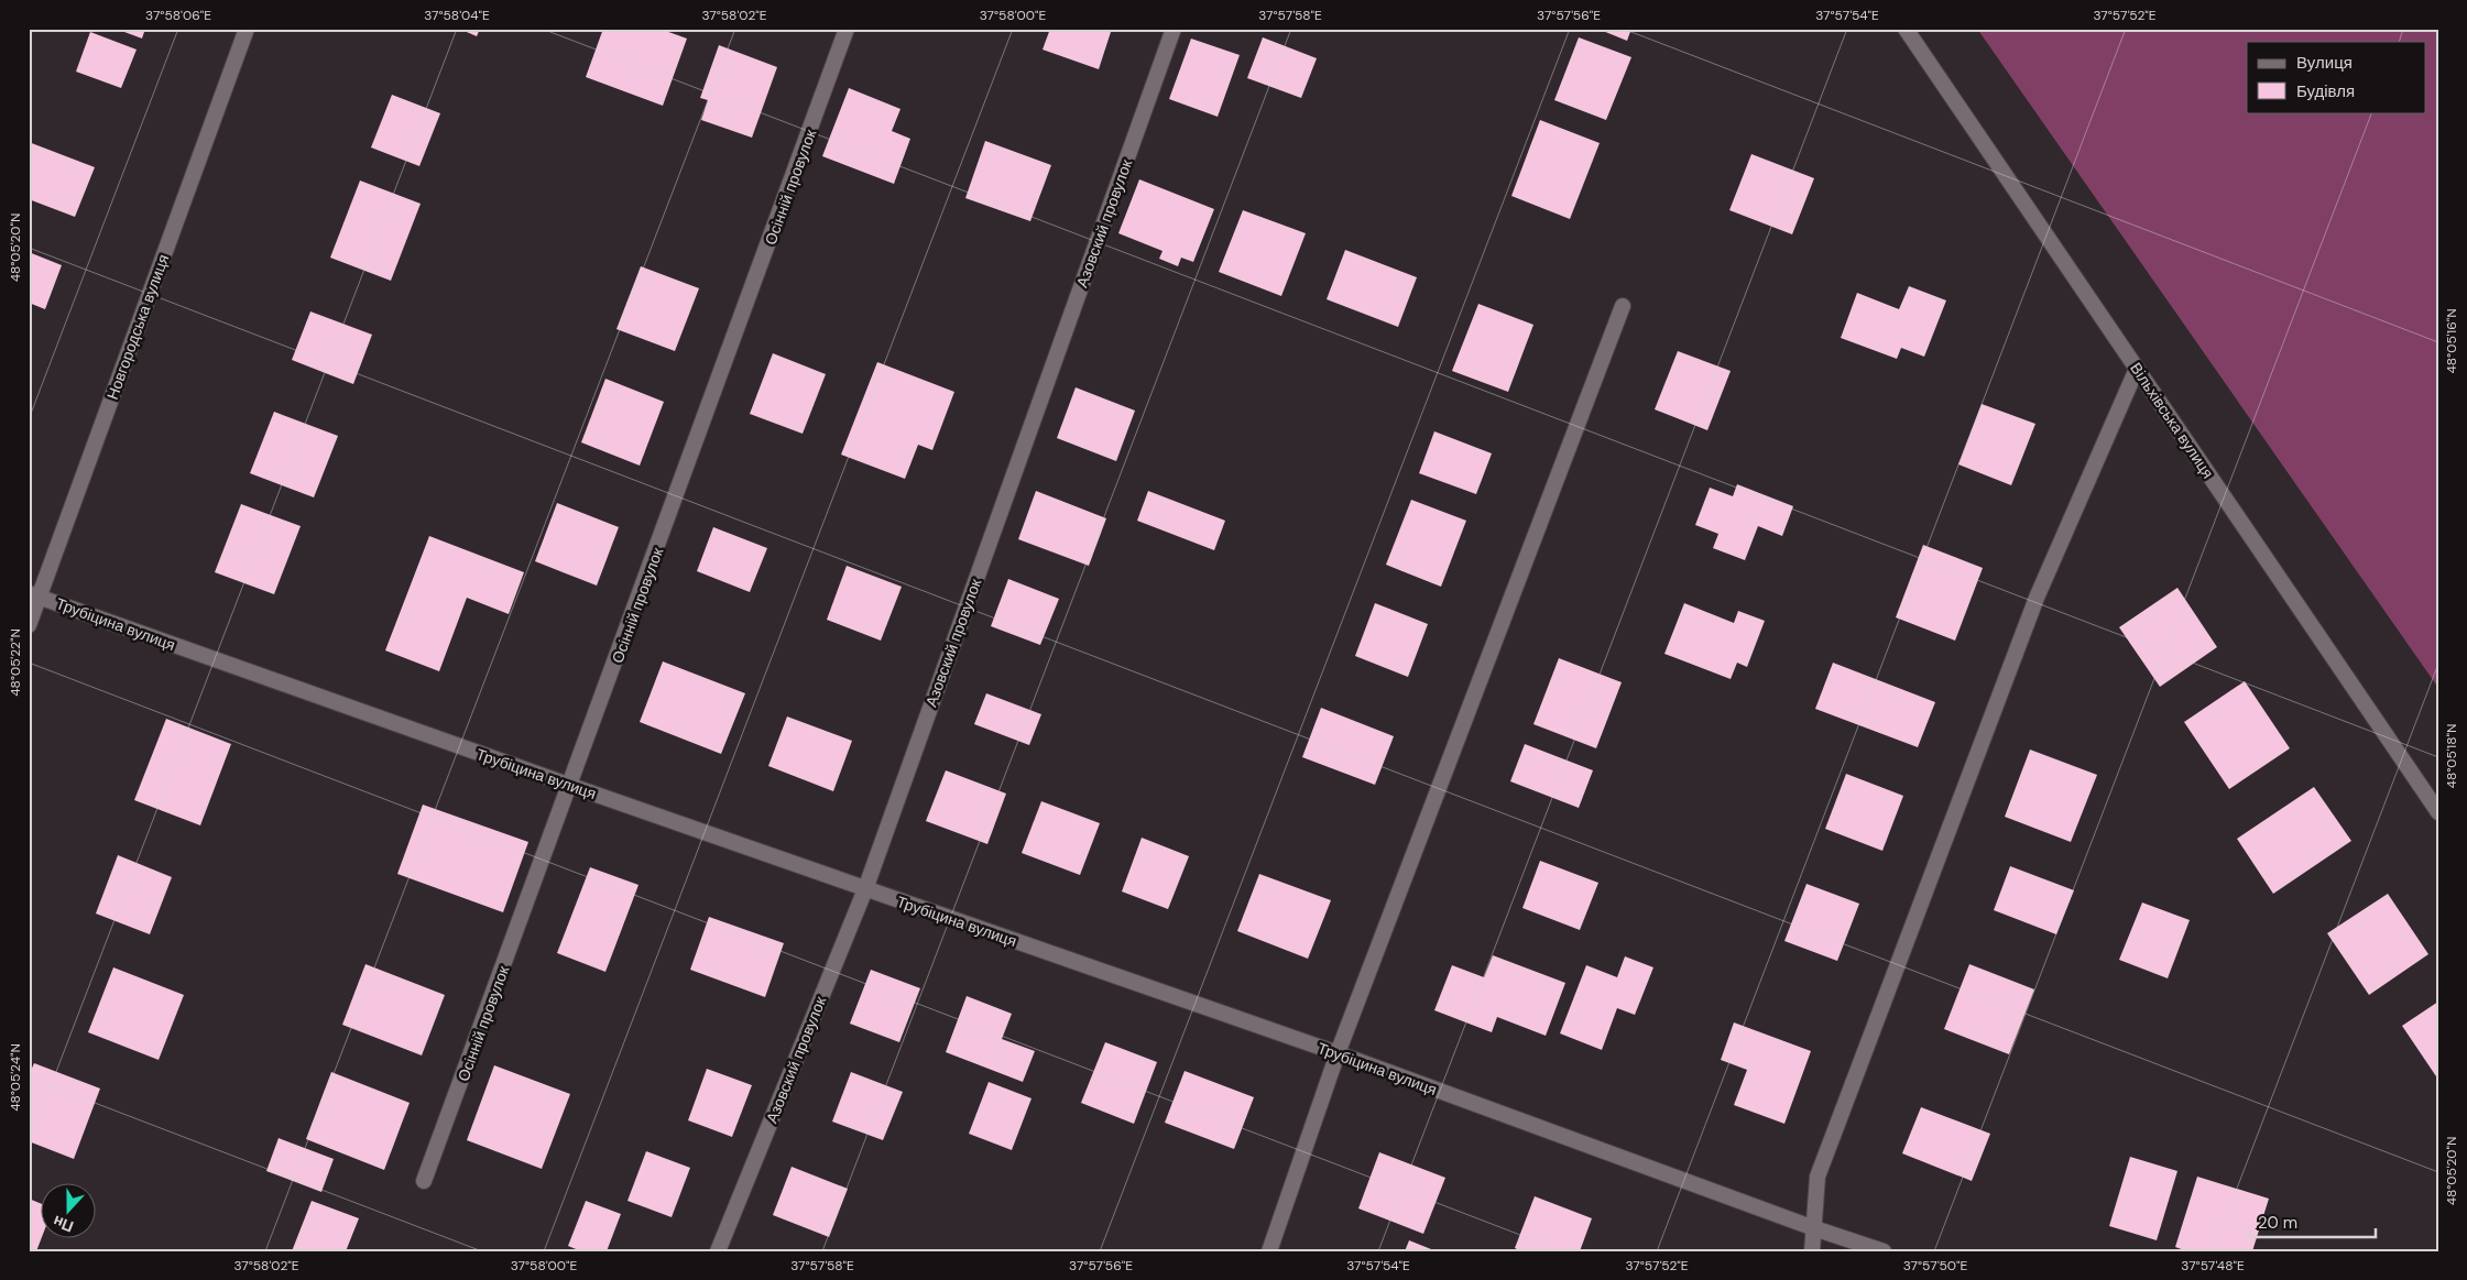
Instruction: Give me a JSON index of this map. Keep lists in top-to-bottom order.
{
  "streets": {
    "street": [
      "Осінній провулок",
      "Азовский провулок",
      "Новгородська вулиця",
      "Вільхівська вулиця",
      "Трубіцина вулиця"
    ]
  },
  "crossings": [
    ["Осінній провулок", "Трубіцина вулиця"],
    ["Азовский провулок", "Трубіцина вулиця"],
    ["Новгородська вулиця", "Трубіцина вулиця"]
  ],
  "legend": ["Вулиця", "Будівля"],
  "scale_bar": "20 m",
  "north": "bottom",
  "coordinates": [
    "37°58'06\"E",
    "37°58'04\"E",
    "37°58'02\"E",
    "37°58'00\"E",
    "37°57'58\"E",
    "37°57'56\"E",
    "37°57'54\"E",
    "37°57'52\"E",
    "48°05'20\"N",
    "48°05'16\"N",
    "48°05'22\"N",
    "48°05'18\"N",
    "48°05'24\"N",
    "37°57'50\"E",
    "37°57'48\"E"
  ]
}
